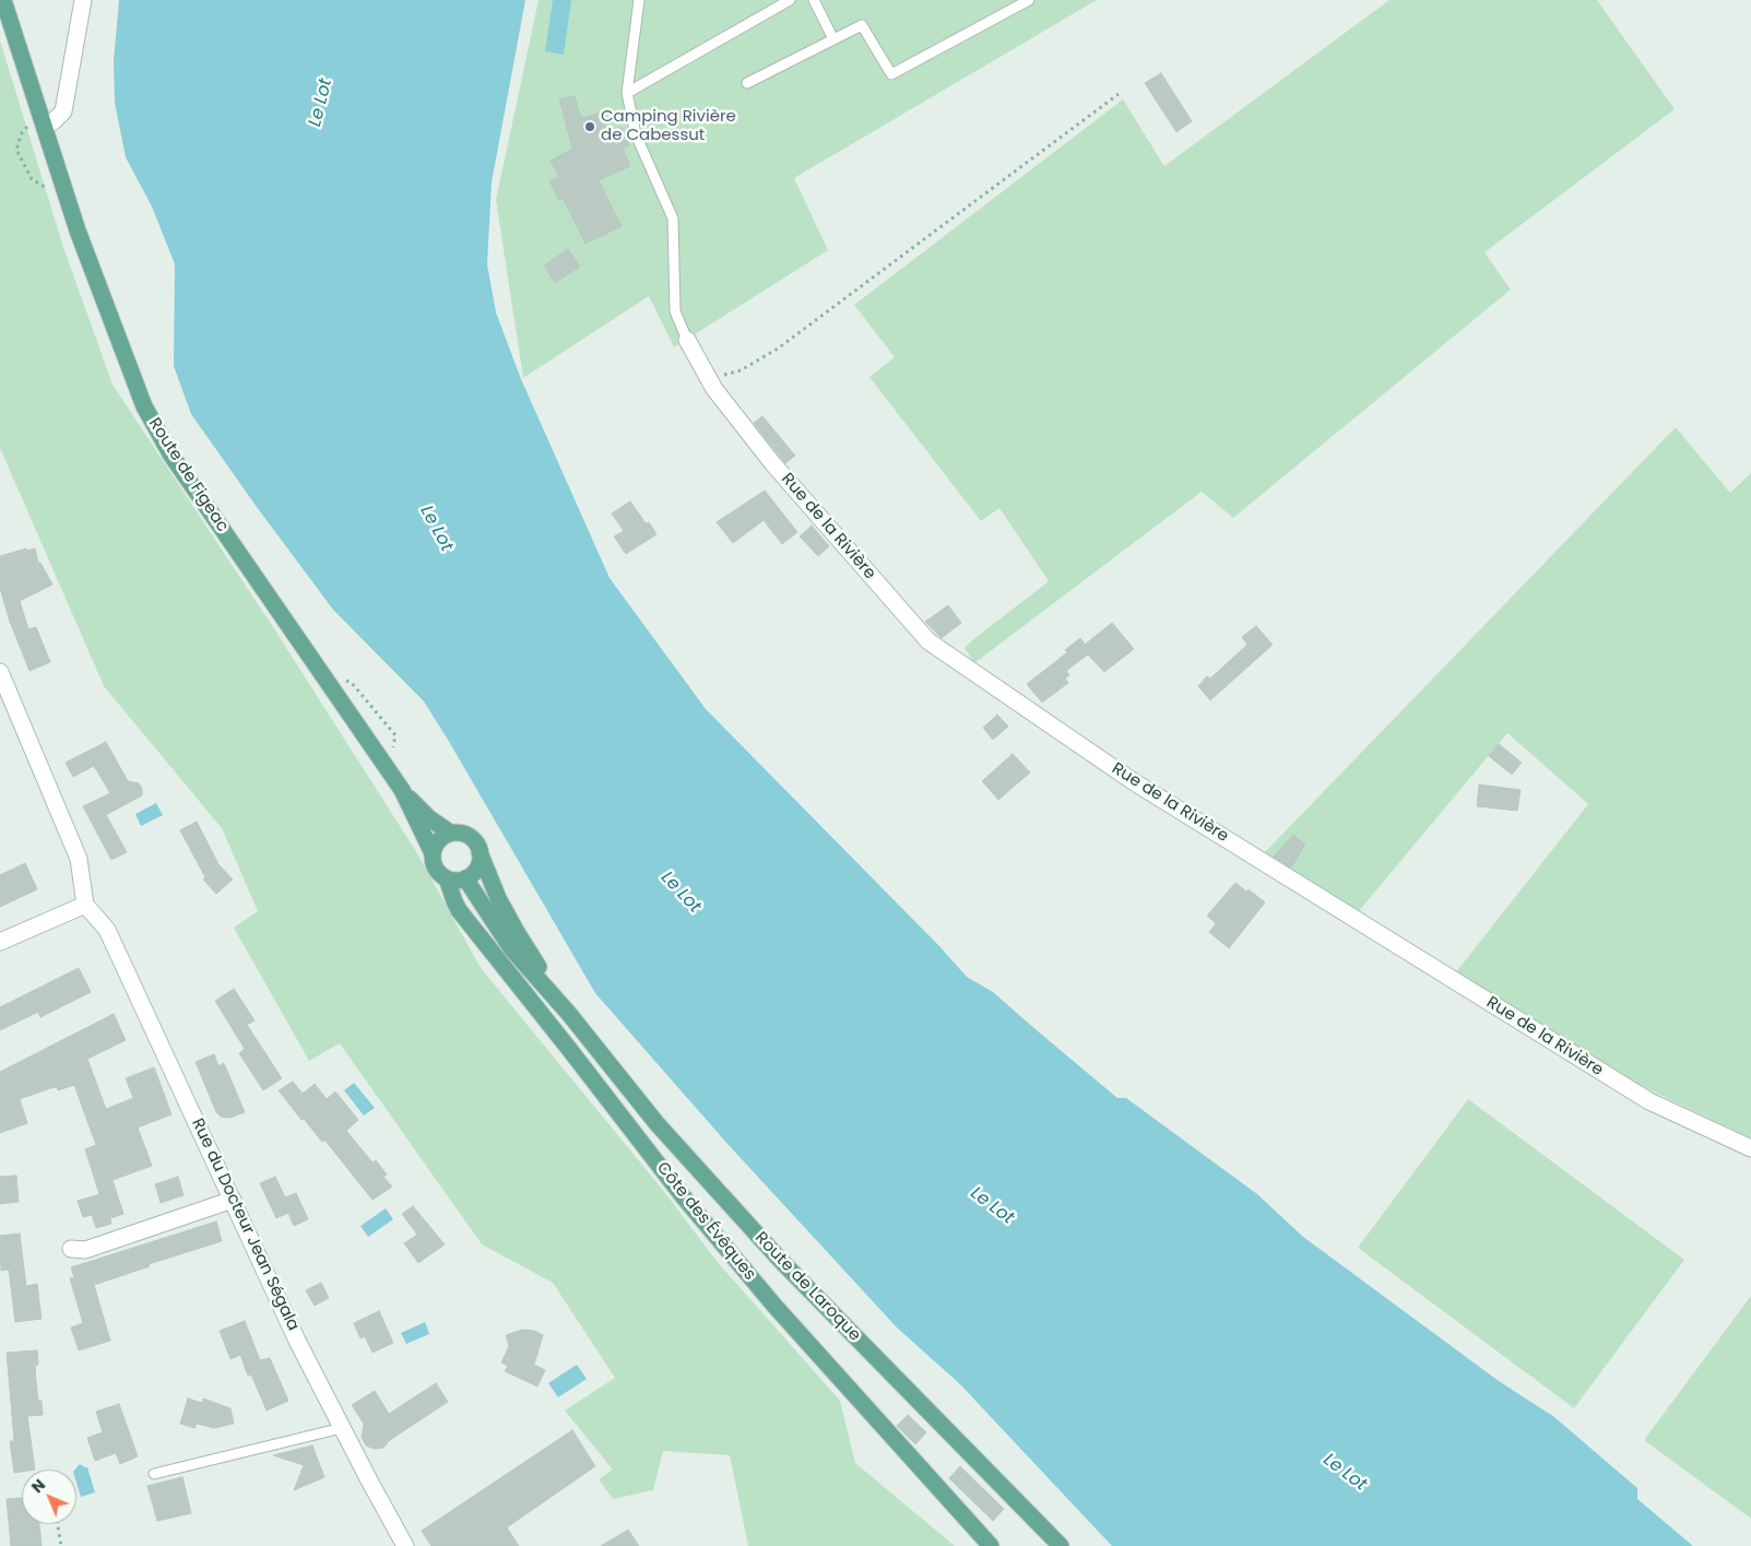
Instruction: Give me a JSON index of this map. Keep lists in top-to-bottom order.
{
  "streets": {
    "main road": ["Route de Figeac", "Côte des Évêques", "Route de Laroque"],
    "street": ["Rue de la Rivière", "Rue du Docteur Jean Ségala"]
  },
  "crossings": [
    ["Route de Figeac", "Côte des Évêques"],
    ["Route de Figeac", "Route de Laroque"],
    ["Côte des Évêques", "Route de Laroque"]
  ],
  "water": ["Le Lot"],
  "places": ["Camping Rivière de Cabessut"],
  "north": "top left"
}
